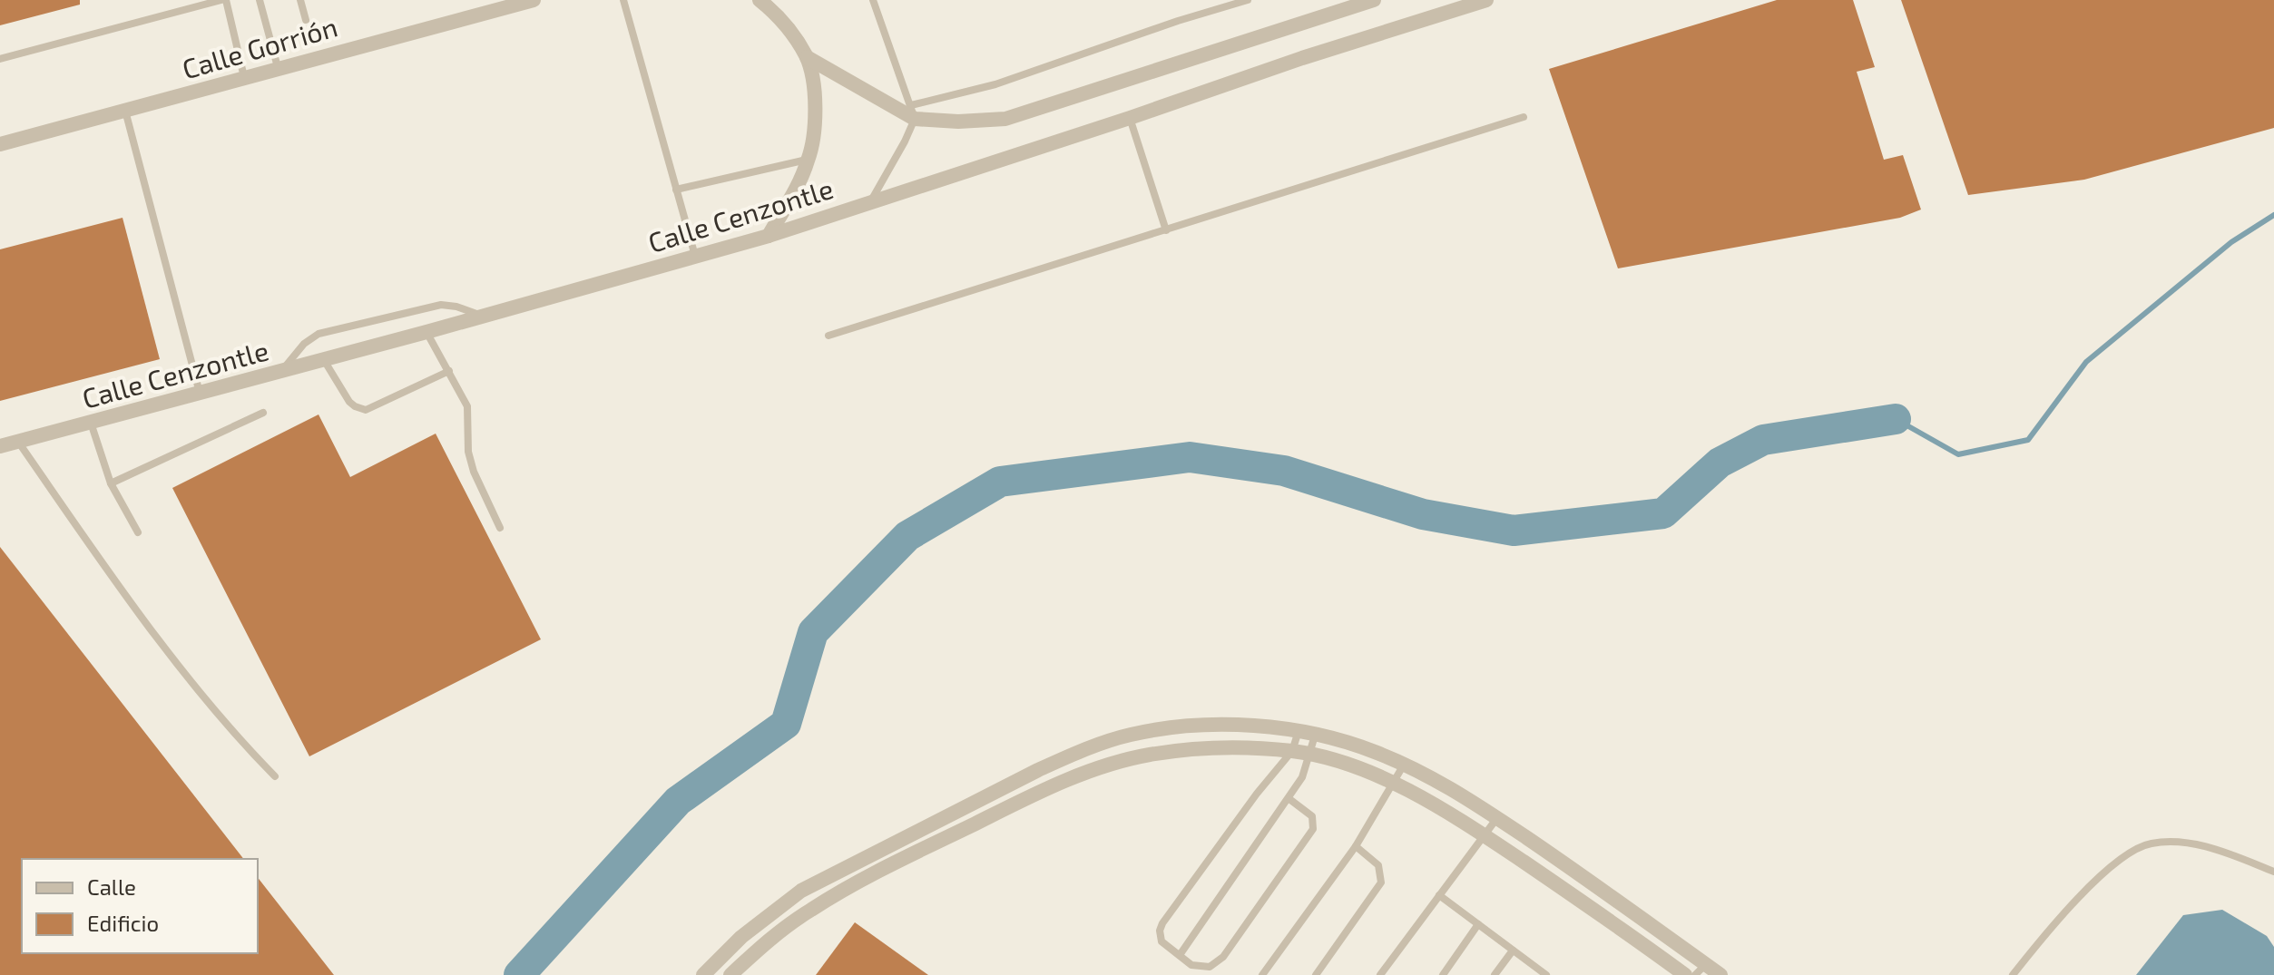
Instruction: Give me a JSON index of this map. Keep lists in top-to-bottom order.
{
  "streets": {
    "street": ["Calle Gorrión", "Calle Cenzontle"]
  },
  "legend": ["Calle", "Edificio"]
}
